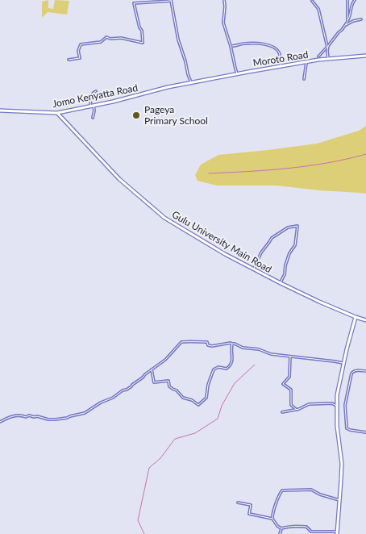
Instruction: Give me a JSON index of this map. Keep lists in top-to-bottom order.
{
  "streets": {
    "street": ["Moroto Road", "Jomo Kenyatta Road", "Gulu University Main Road"]
  },
  "crossings": [
    ["Moroto Road", "Jomo Kenyatta Road"],
    ["Jomo Kenyatta Road", "Gulu University Main Road"]
  ],
  "places": ["Pageya Primary School"]
}
